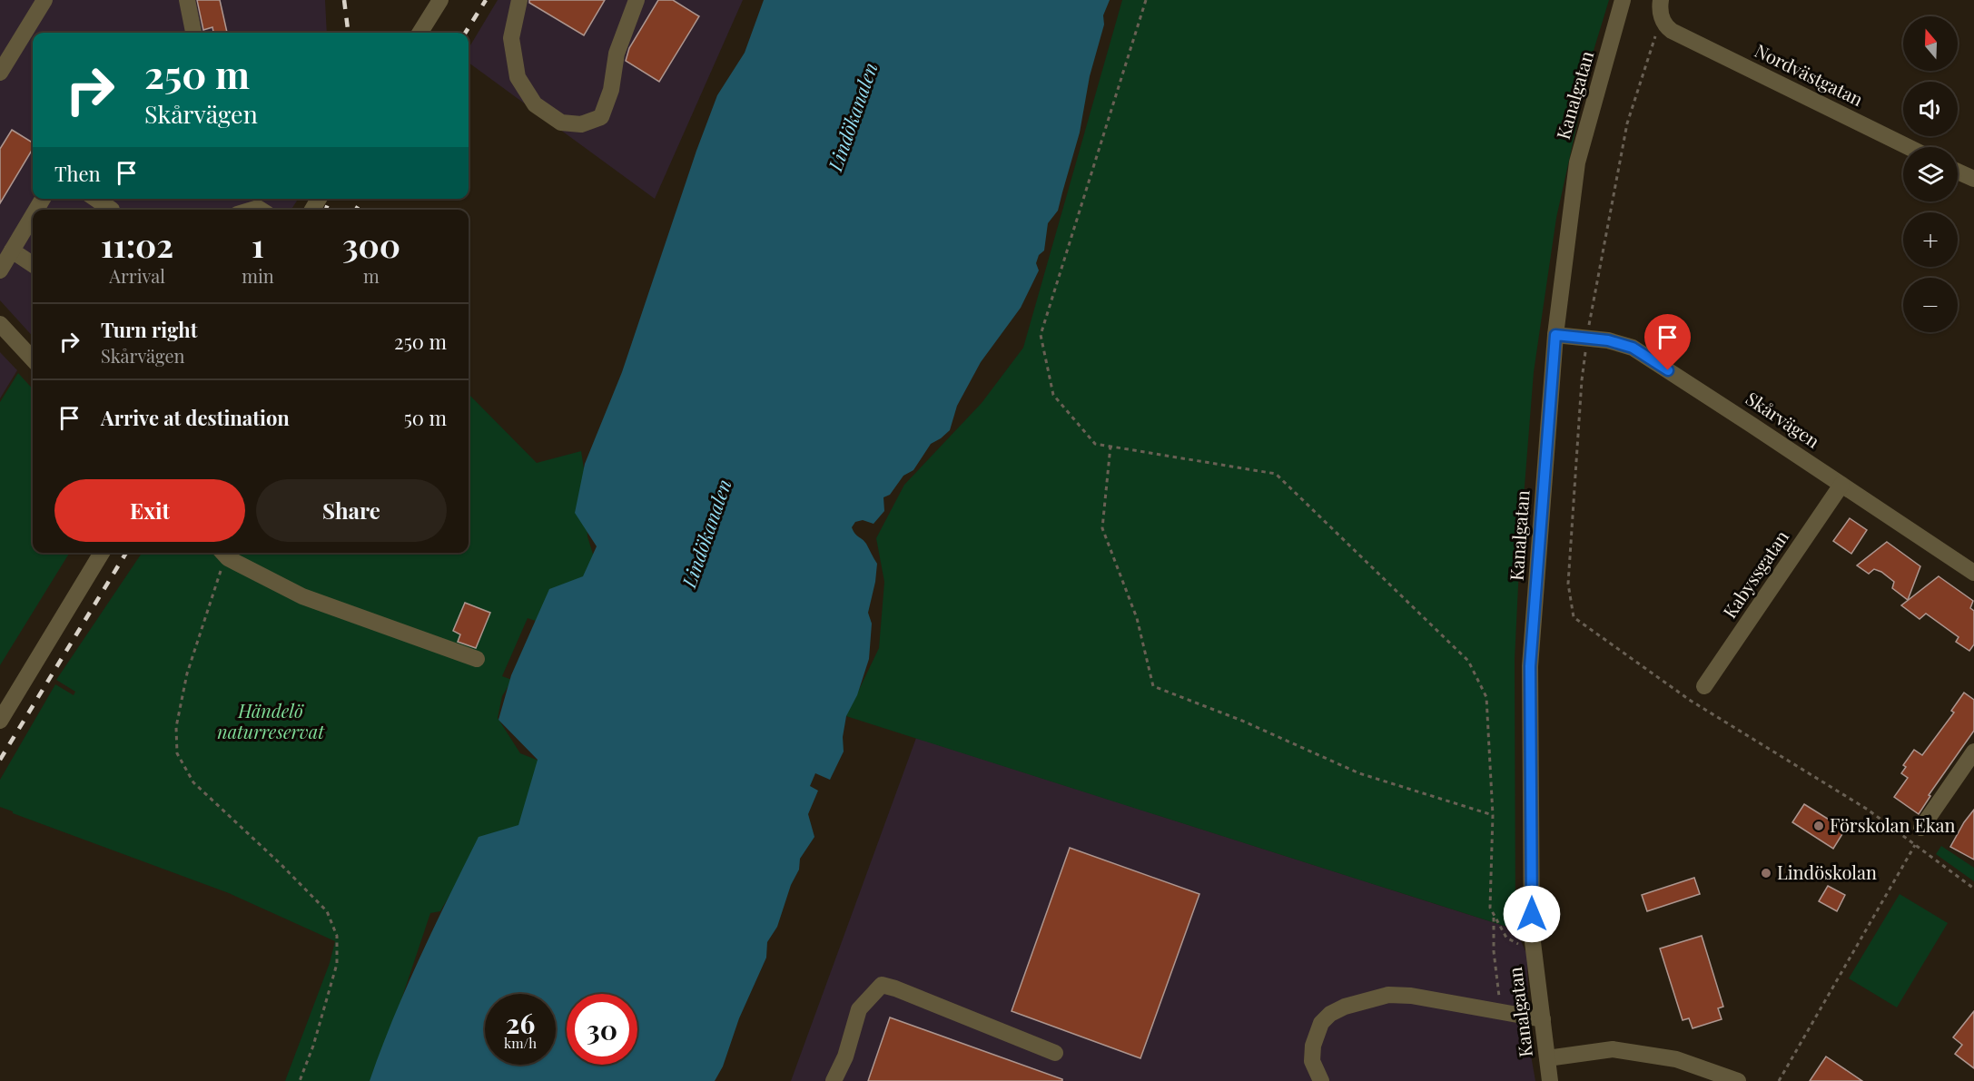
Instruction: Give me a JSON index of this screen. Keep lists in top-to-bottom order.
{
  "streets": {
    "street": [
      "Nordvästgatan",
      "Kanalgatan",
      "Skårvägen",
      "Kabyssgatan"
    ]
  },
  "crossings": [
    ["Kanalgatan", "Skårvägen"],
    ["Skårvägen", "Kabyssgatan"]
  ],
  "water": ["Lindökanalen"],
  "parks": ["Händelö naturreservat"],
  "places": ["Förskolan Ekan", "Lindöskolan"],
  "north": "top",
  "page": {
    "map_buttons": ["+", "−"],
    "turn": ["250 m", "Skårvägen"],
    "then": "Then",
    "eta": [
      "11:02",
      "Arrival",
      "1",
      "min",
      "300",
      "m"
    ],
    "list": [
      {
        "name": "Turn right",
        "note": "Skårvägen",
        "value": "250 m"
      },
      {
        "name": "Arrive at destination",
        "value": "50 m"
      }
    ],
    "buttons": ["Exit", "Share"],
    "speed": "26 km/h",
    "limit": "30"
  }
}
